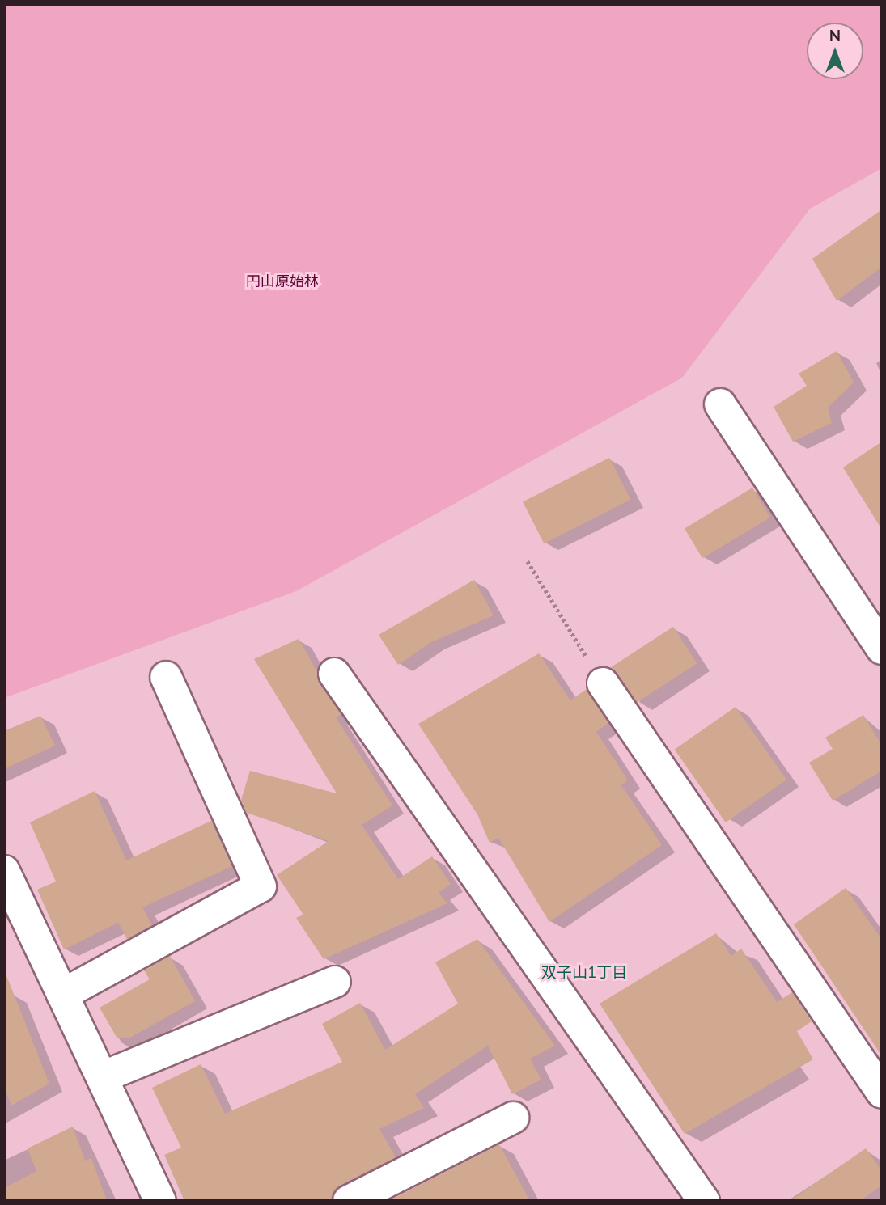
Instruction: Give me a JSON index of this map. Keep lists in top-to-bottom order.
{
  "districts": ["双子山1丁目"],
  "parks": ["円山原始林"],
  "north": "top"
}
